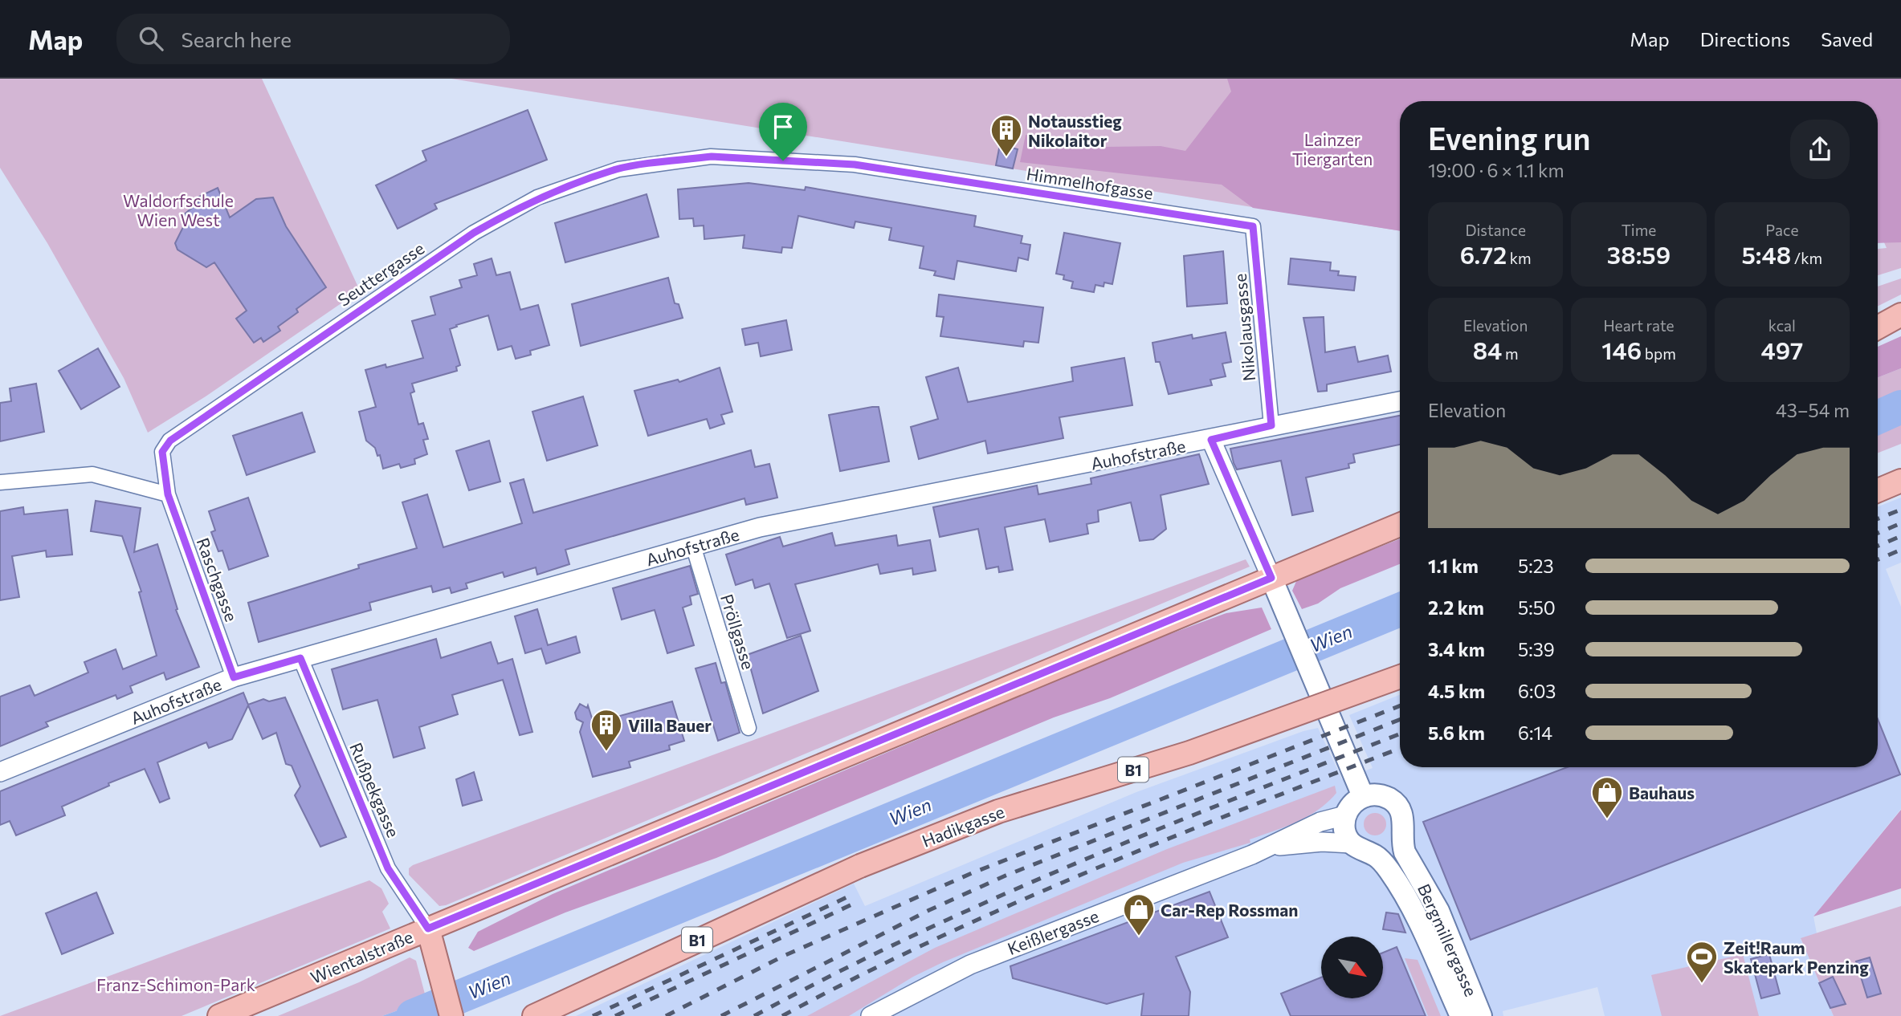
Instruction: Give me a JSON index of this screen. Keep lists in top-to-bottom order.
{
  "streets": {
    "main road": [
      "B1",
      "Hadikgasse",
      "Bergmillergasse",
      "Wientalstraße"
    ],
    "street": [
      "Himmelhofgasse",
      "Seuttergasse",
      "Nikolausgasse",
      "Auhofstraße",
      "Raschgasse",
      "Pröllgasse",
      "Rußpekgasse",
      "Keißlergasse"
    ]
  },
  "crossings": [
    ["Himmelhofgasse", "Seuttergasse"],
    ["Himmelhofgasse", "Nikolausgasse"],
    ["Seuttergasse", "Raschgasse"],
    ["Nikolausgasse", "Auhofstraße"],
    ["Auhofstraße", "Raschgasse"],
    ["Auhofstraße", "Pröllgasse"],
    ["Auhofstraße", "Rußpekgasse"],
    ["Rußpekgasse", "Wientalstraße"],
    ["Keißlergasse", "Bergmillergasse"]
  ],
  "water": ["Wien"],
  "parks": ["Lainzer Tiergarten", "Waldorfschule Wien West", "Franz-Schimon-Park"],
  "places": {
    "building": ["Notausstieg Nikolaitor", "Villa Bauer"],
    "shop": ["Bauhaus", "Car-Rep Rossman"],
    "sports": ["Zeit!Raum Skatepark Penzing"]
  },
  "north": "bottom right",
  "page": {
    "header": "Map",
    "search": "Search here",
    "nav": ["Map", "Directions", "Saved"],
    "heading": ["Evening run", "19:00 · 6 × 1.1 km"],
    "stats": [
      ["Distance", "6.72 km"],
      ["Time", "38:59"],
      ["Pace", "5:48 /km"],
      ["Elevation", "84 m"],
      ["Heart rate", "146 bpm"],
      ["kcal", "497"]
    ],
    "chart": ["Elevation", "43–54 m"],
    "list": [
      {
        "name": "1.1 km",
        "note": "5:23"
      },
      {
        "name": "2.2 km",
        "note": "5:50"
      },
      {
        "name": "3.4 km",
        "note": "5:39"
      },
      {
        "name": "4.5 km",
        "note": "6:03"
      },
      {
        "name": "5.6 km",
        "note": "6:14"
      }
    ]
  }
}
